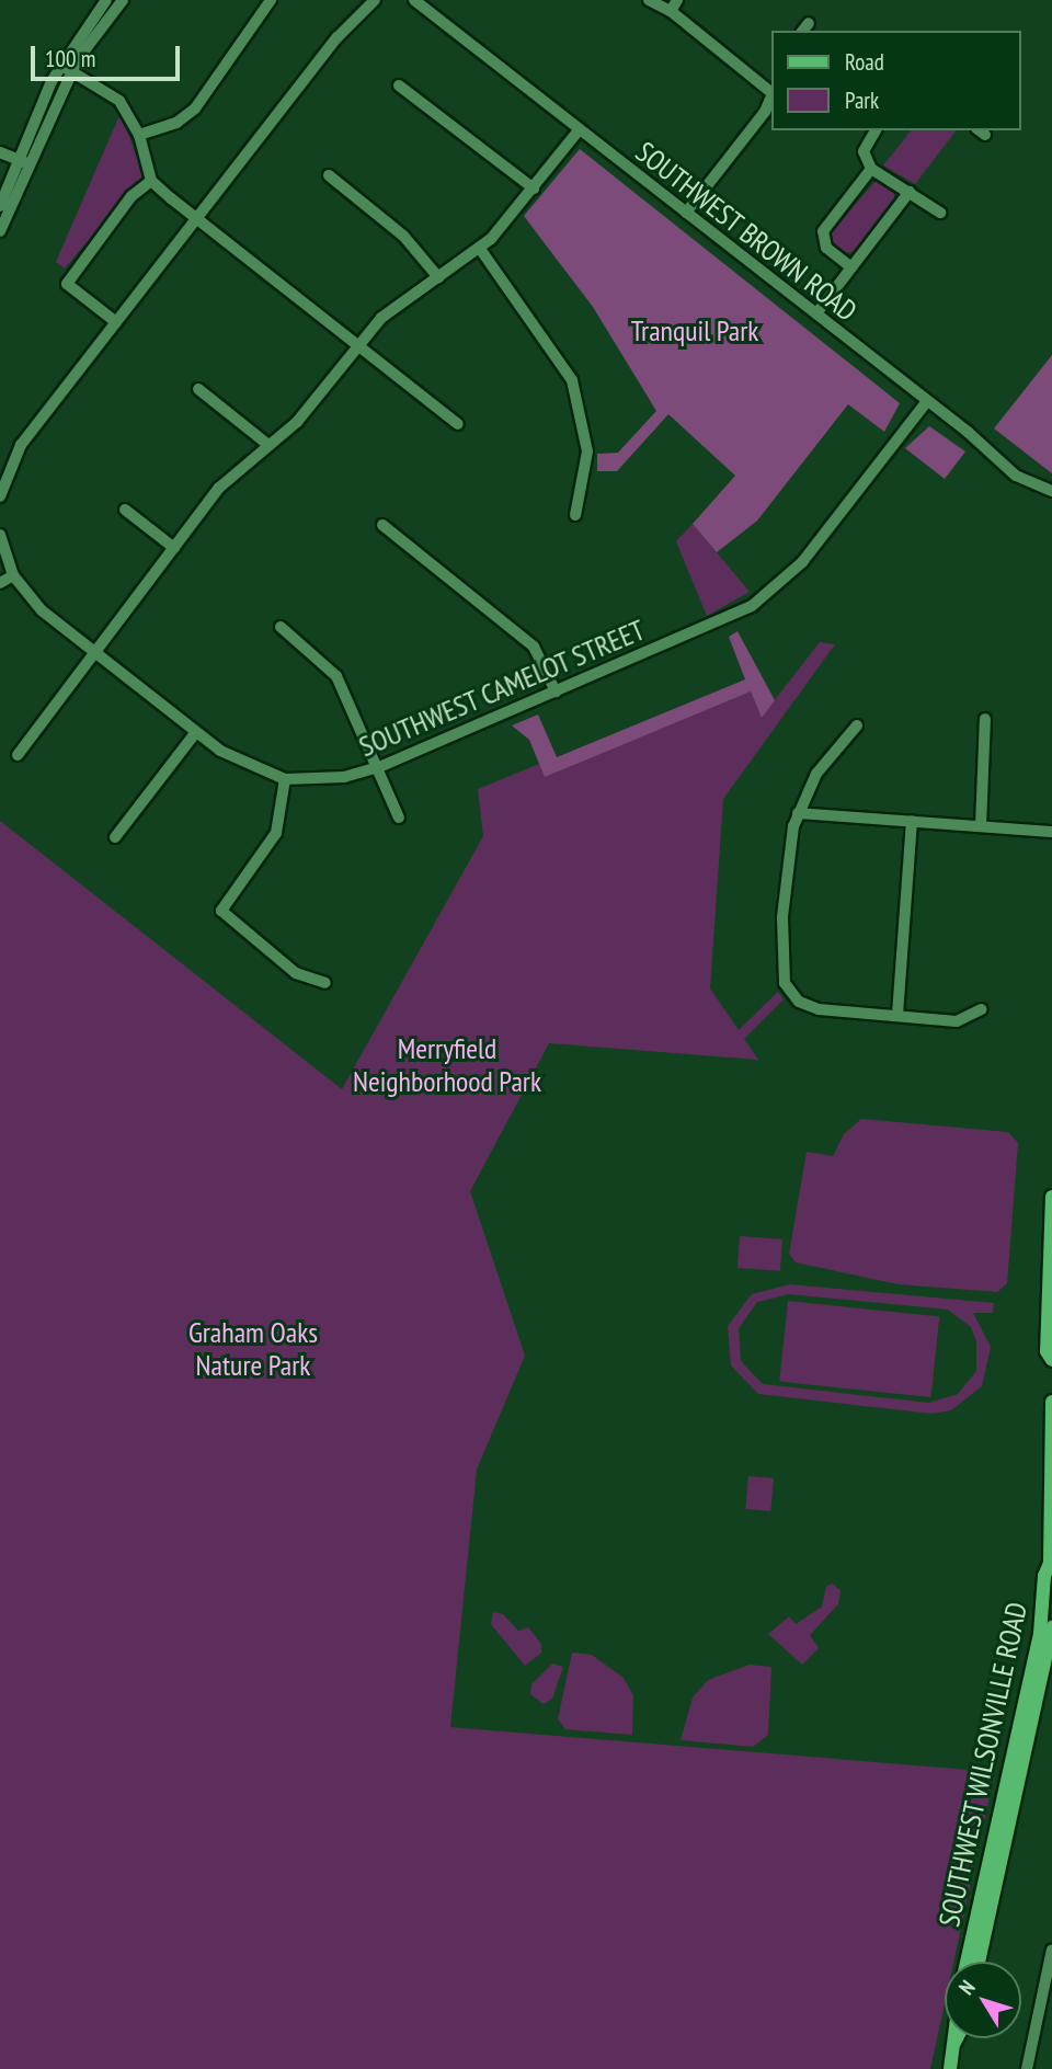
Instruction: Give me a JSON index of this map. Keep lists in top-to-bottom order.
{
  "streets": {
    "main road": ["SOUTHWEST WILSONVILLE ROAD"],
    "street": ["SOUTHWEST BROWN ROAD", "SOUTHWEST CAMELOT STREET"]
  },
  "crossings": [
    ["SOUTHWEST BROWN ROAD", "SOUTHWEST CAMELOT STREET"]
  ],
  "parks": ["Tranquil Park", "Merryfield Neighborhood Park", "Graham Oaks Nature Park"],
  "legend": ["Road", "Park"],
  "scale_bar": "100 m",
  "north": "top left"
}
